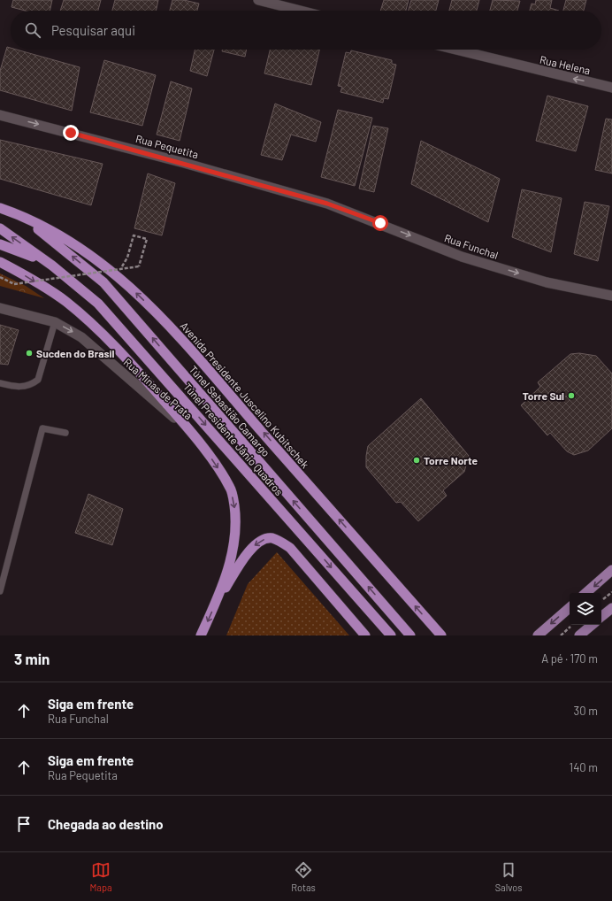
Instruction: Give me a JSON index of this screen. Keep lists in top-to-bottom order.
{
  "streets": {
    "highway": ["Avenida Presidente Juscelino Kubitschek", "Túnel Sebastião Camargo", "Túnel Presidente Jânio Quadros"],
    "street": [
      "Rua Helena",
      "Rua Pequetita",
      "Rua Funchal",
      "Rua Minas de Prata"
    ]
  },
  "crossings": [
    ["Rua Pequetita", "Rua Funchal"],
    ["Avenida Presidente Juscelino Kubitschek", "Túnel Sebastião Camargo"]
  ],
  "one_way": [
    "Rua Helena",
    "Rua Pequetita",
    "Rua Funchal",
    "Rua Minas de Prata"
  ],
  "places": ["Sucden do Brasil", "Torre Sul", "Torre Norte"],
  "page": {
    "search": "Pesquisar aqui",
    "heading": ["3 min", "A pé · 170 m"],
    "list": [
      ["Siga em frente", "Rua Funchal", "30 m"],
      ["Siga em frente", "Rua Pequetita", "140 m"],
      "Chegada ao destino"
    ],
    "nav": ["Mapa", "Rotas", "Salvos"]
  }
}
